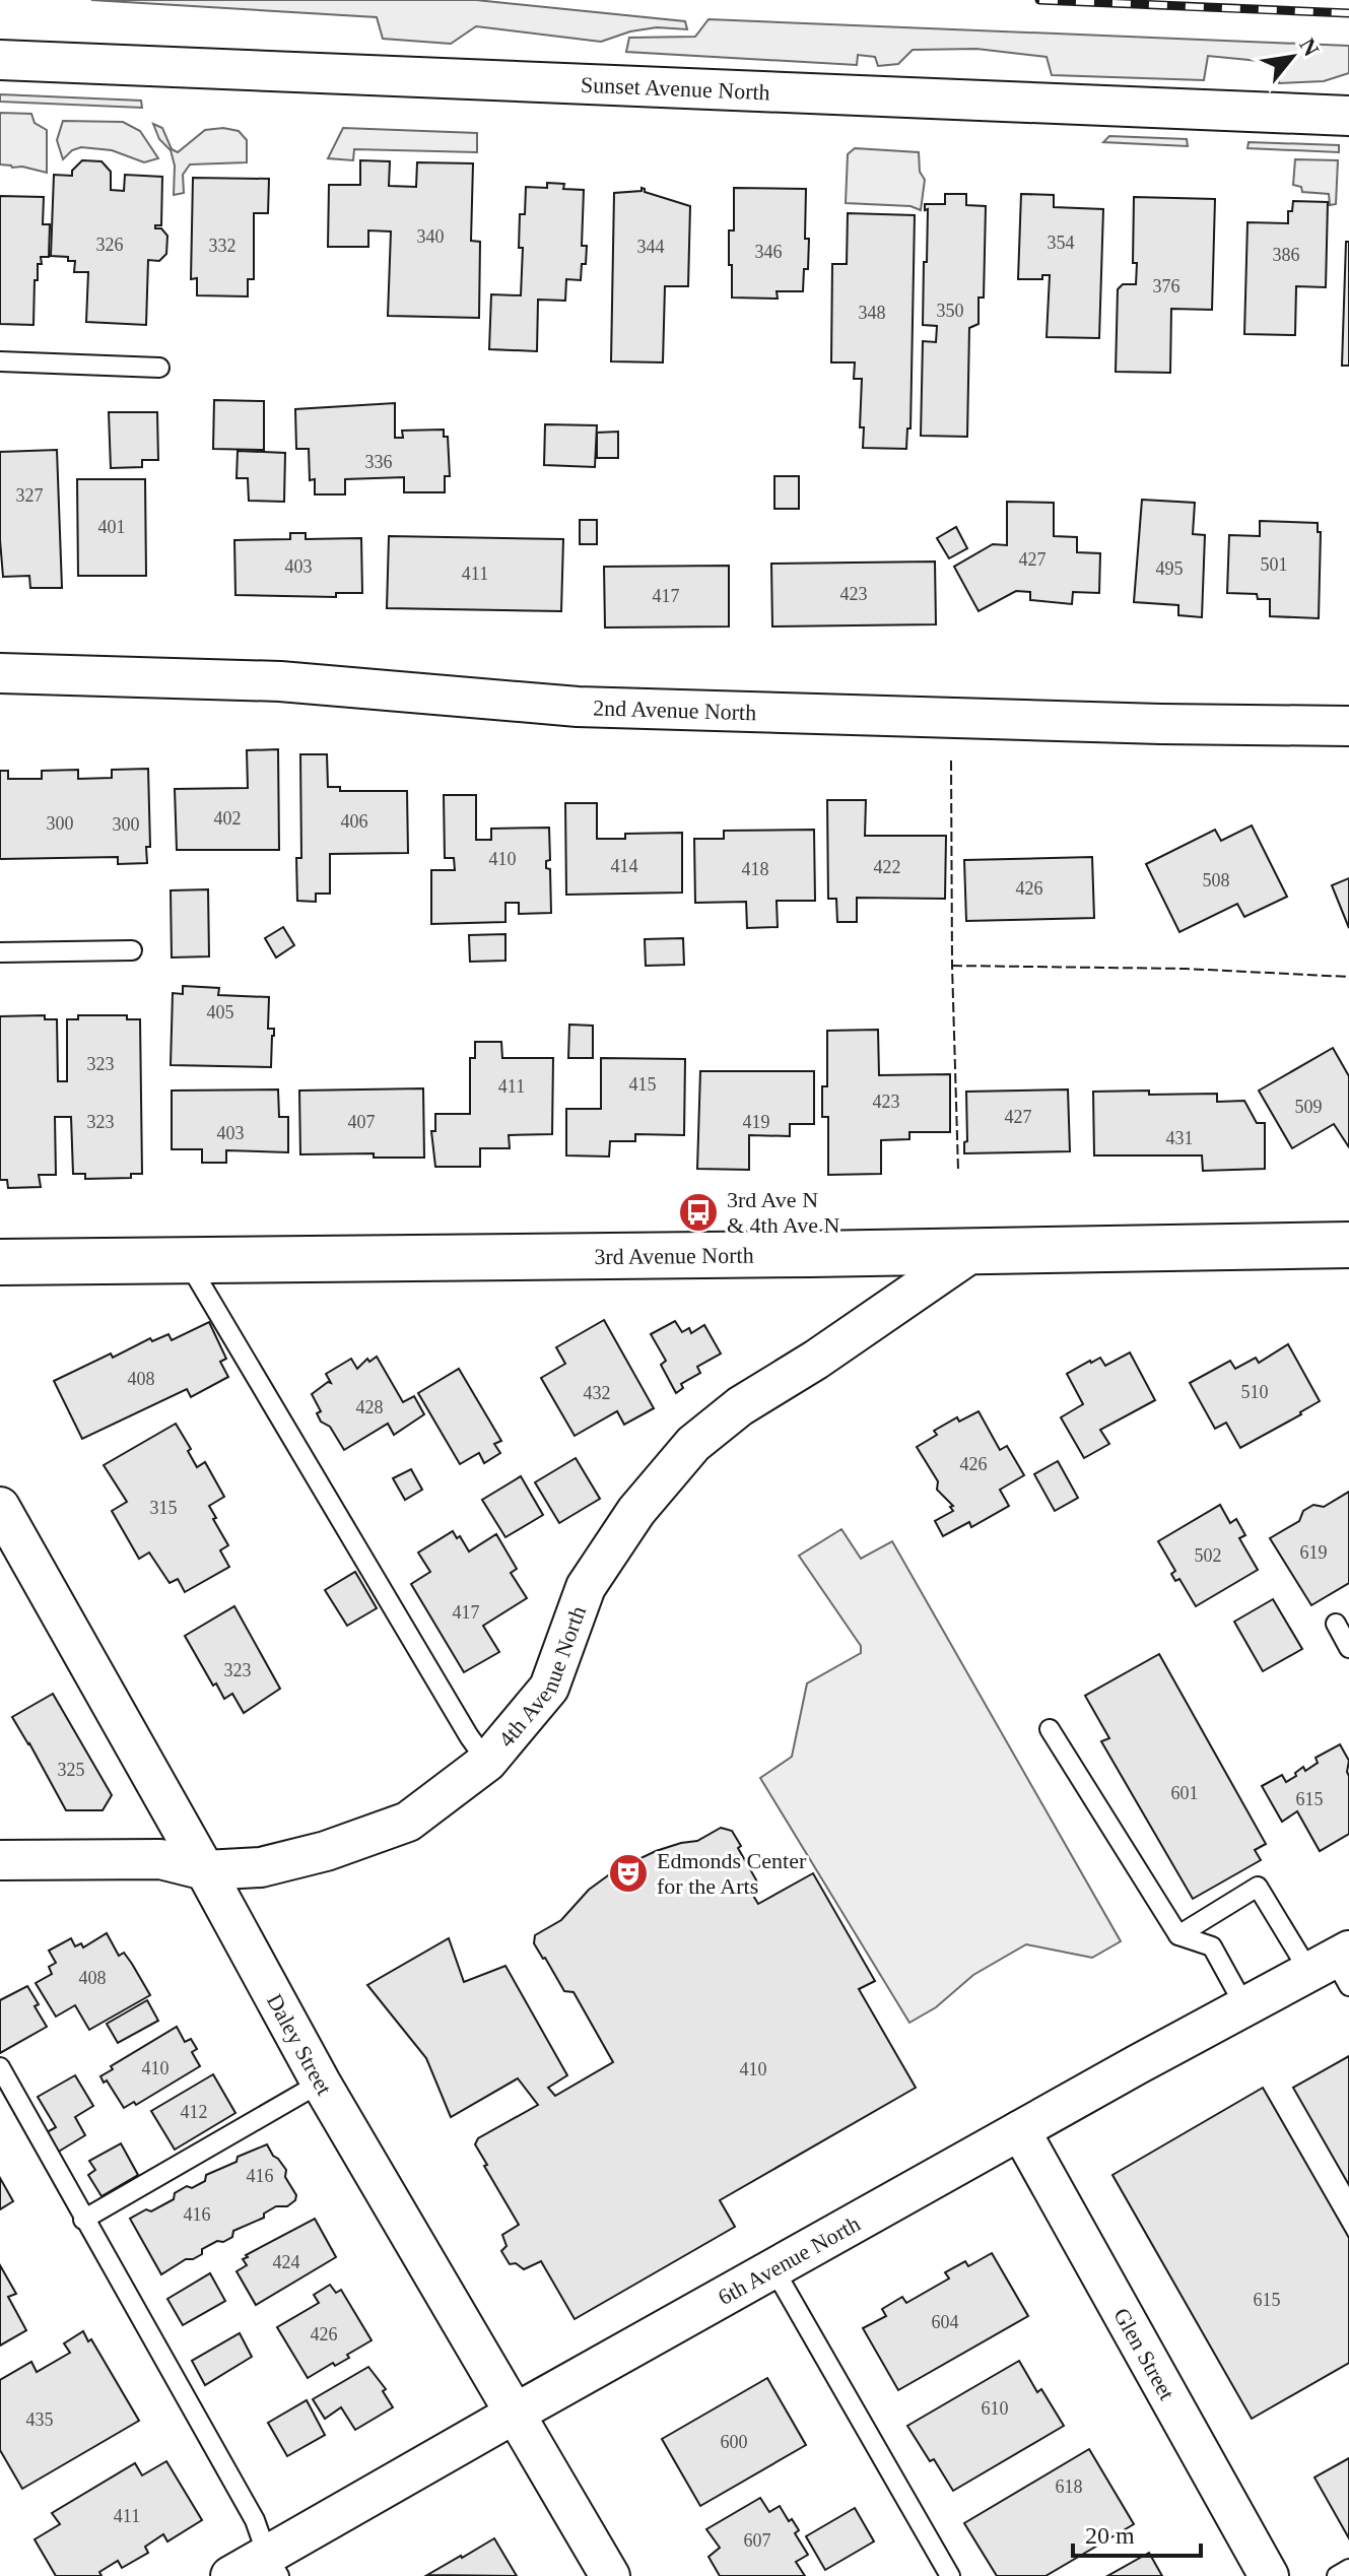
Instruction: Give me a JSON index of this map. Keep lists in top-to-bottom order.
{
  "streets": {
    "main road": ["3rd Avenue North"],
    "street": [
      "Sunset Avenue North",
      "2nd Avenue North",
      "4th Avenue North",
      "Daley Street",
      "6th Avenue North",
      "Glen Street"
    ]
  },
  "crossings": [
    ["3rd Avenue North", "4th Avenue North"],
    ["4th Avenue North", "Daley Street"],
    ["Daley Street", "6th Avenue North"],
    ["6th Avenue North", "Glen Street"]
  ],
  "places": {
    "bus stop": ["3rd Ave N & 4th Ave N"],
    "theatre": ["Edmonds Center for the Arts"]
  },
  "house_numbers": [
    "340",
    "354",
    "326",
    "332",
    "344",
    "346",
    "386",
    "376",
    "350",
    "348",
    "336",
    "327",
    "401",
    "427",
    "501",
    "403",
    "495",
    "411",
    "423",
    "417",
    "402",
    "406",
    "300",
    "300",
    "410",
    "414",
    "422",
    "418",
    "508",
    "426",
    "405",
    "323",
    "415",
    "411",
    "423",
    "509",
    "427",
    "323",
    "407",
    "419",
    "403",
    "431",
    "408",
    "510",
    "432",
    "428",
    "426",
    "315",
    "619",
    "502",
    "417",
    "323",
    "325",
    "601",
    "615",
    "408",
    "410",
    "410",
    "412",
    "416",
    "416",
    "424",
    "615",
    "604",
    "426",
    "610",
    "435",
    "600",
    "618",
    "411",
    "607"
  ],
  "scale_bar": "20 m",
  "north": "top right"
}
